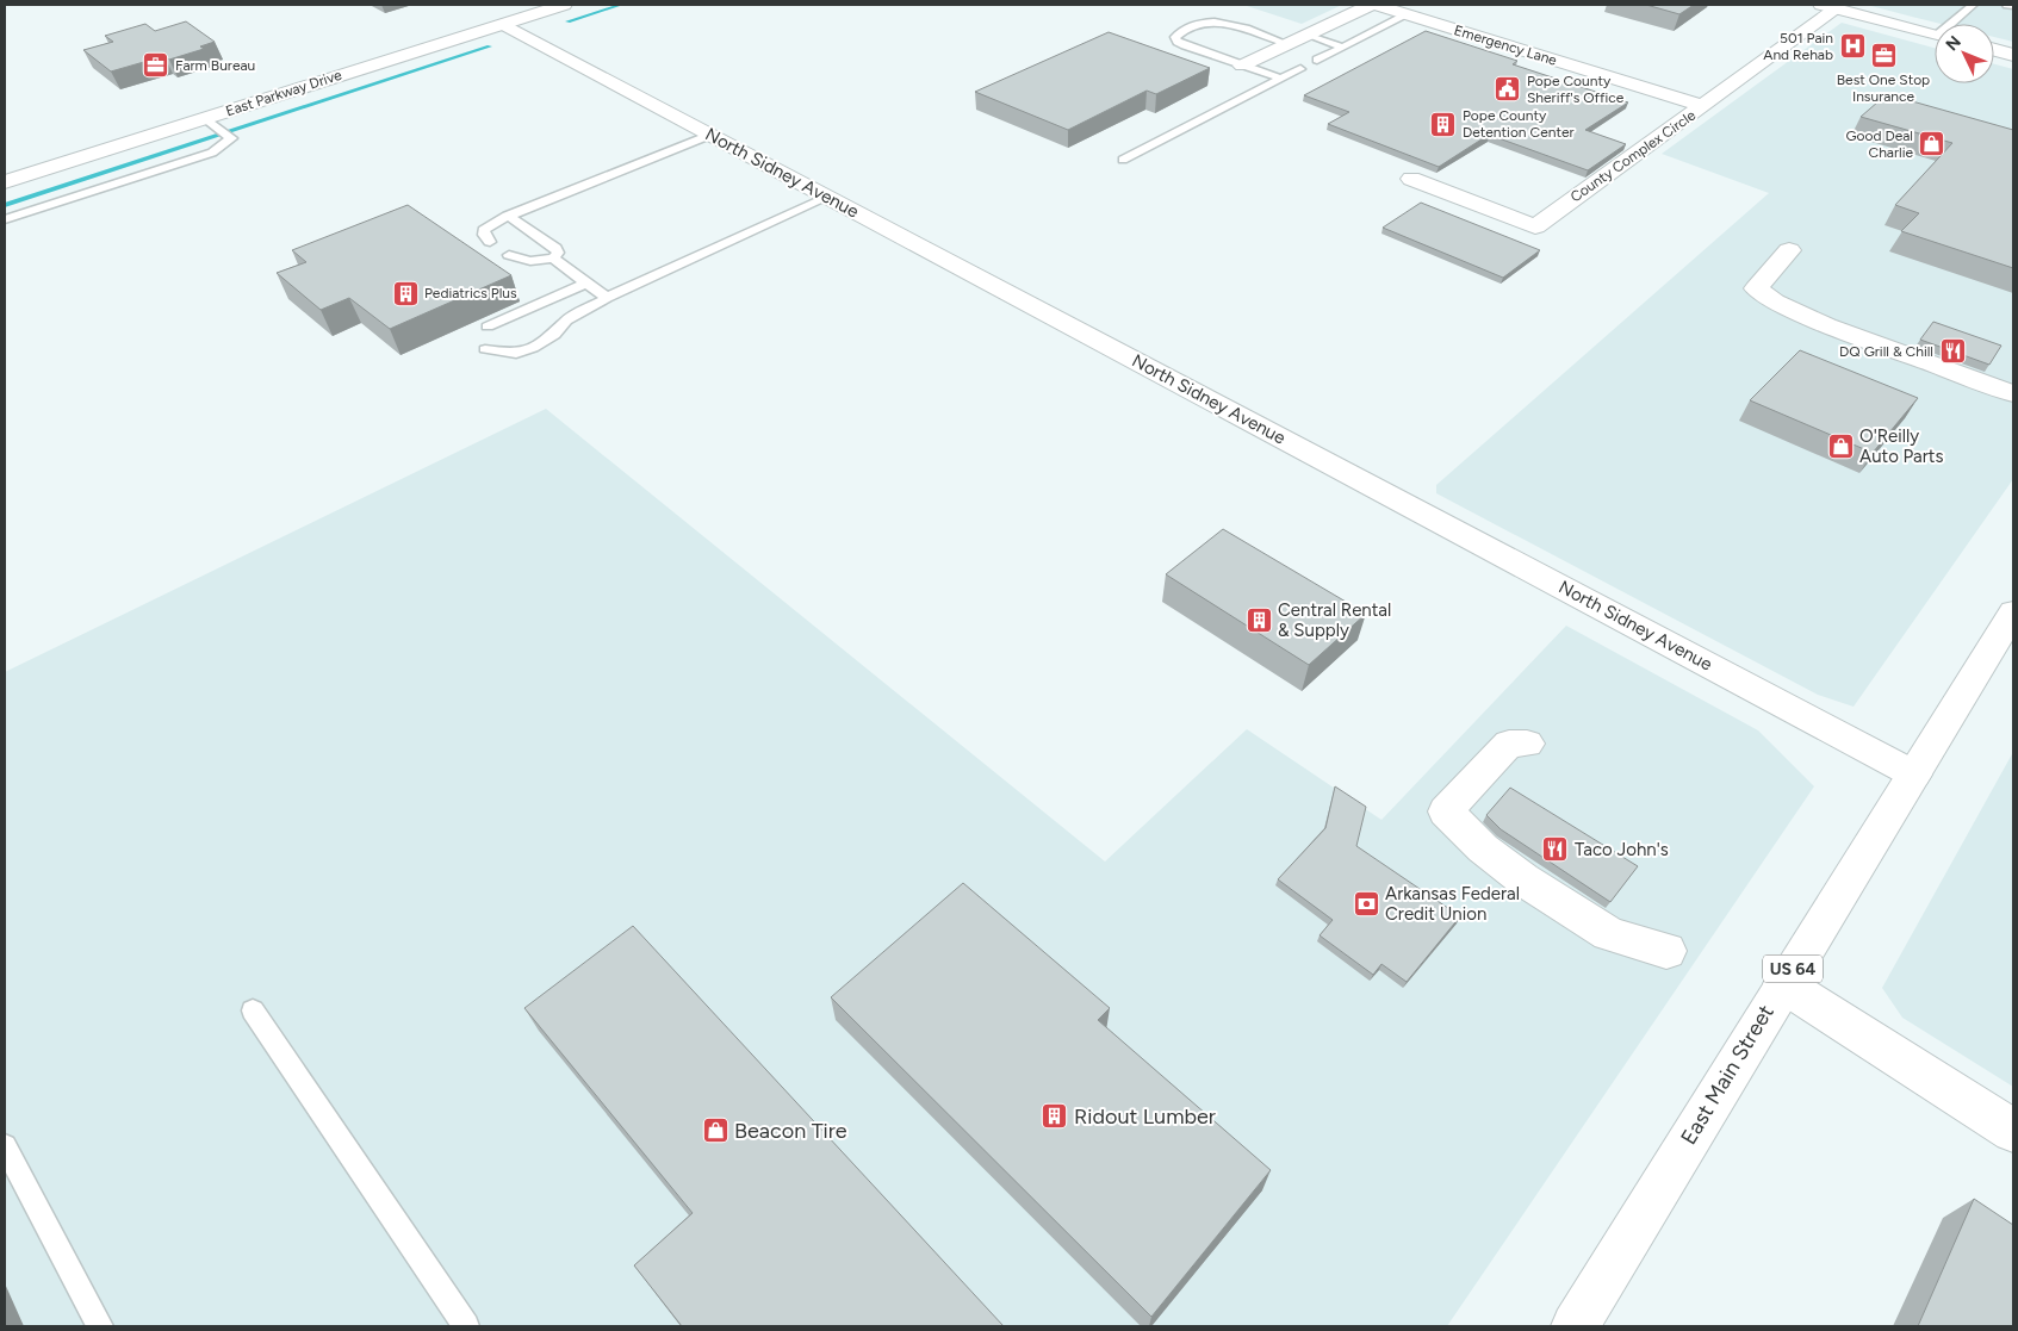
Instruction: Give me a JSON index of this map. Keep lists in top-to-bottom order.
{
  "streets": {
    "street": [
      "Emergency Lane",
      "East Parkway Drive",
      "County Complex Circle",
      "North Sidney Avenue",
      "US 64",
      "East Main Street"
    ]
  },
  "crossings": [
    ["Emergency Lane", "County Complex Circle"],
    ["East Parkway Drive", "North Sidney Avenue"],
    ["North Sidney Avenue", "East Main Street"]
  ],
  "places": {
    "hospital": ["501 Pain And Rehab"],
    "office": ["Best One Stop Insurance", "Farm Bureau"],
    "public building": ["Pope County Sheriff's Office"],
    "building": [
      "Pope County Detention Center",
      "Pediatrics Plus",
      "Central Rental & Supply",
      "Ridout Lumber"
    ],
    "shop": ["Good Deal Charlie", "O'Reilly Auto Parts", "Beacon Tire"],
    "restaurant": ["DQ Grill & Chill", "Taco John's"],
    "bank": ["Arkansas Federal Credit Union"]
  },
  "north": "top left"
}
